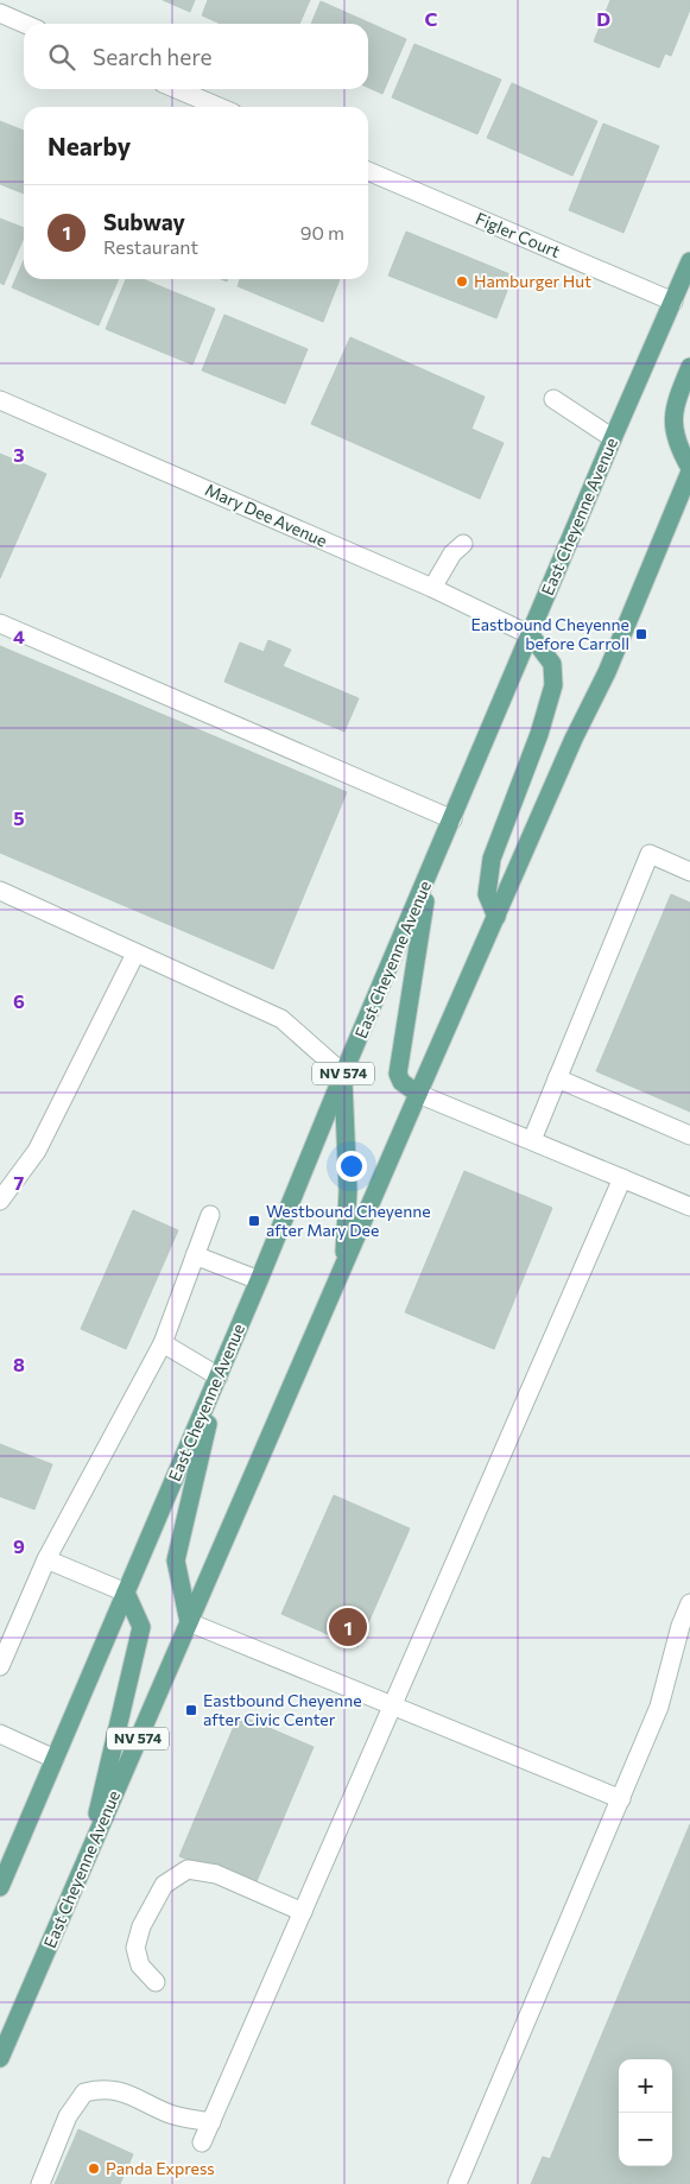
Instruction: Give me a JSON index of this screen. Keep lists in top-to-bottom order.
{
  "streets": {
    "main road": ["East Cheyenne Avenue", "NV 574"],
    "street": ["Figler Court", "Mary Dee Avenue"]
  },
  "crossings": [
    ["Figler Court", "East Cheyenne Avenue"],
    ["Mary Dee Avenue", "East Cheyenne Avenue"]
  ],
  "places": {
    "other": ["Hamburger Hut", "Panda Express"],
    "transit": ["Eastbound Cheyenne before Carroll", "Westbound Cheyenne after Mary Dee", "Eastbound Cheyenne after Civic Center"]
  },
  "page": {
    "search": "Search here",
    "heading": "Nearby",
    "list": [
      {
        "mark": "1",
        "name": "Subway",
        "note": "Restaurant",
        "value": "90 m"
      }
    ],
    "pins": "1",
    "map_buttons": ["+", "−"]
  },
  "grid": {
    "columns": ["C", "D"],
    "rows": [
      "3",
      "4",
      "5",
      "6",
      "7",
      "8",
      "9"
    ]
  }
}
